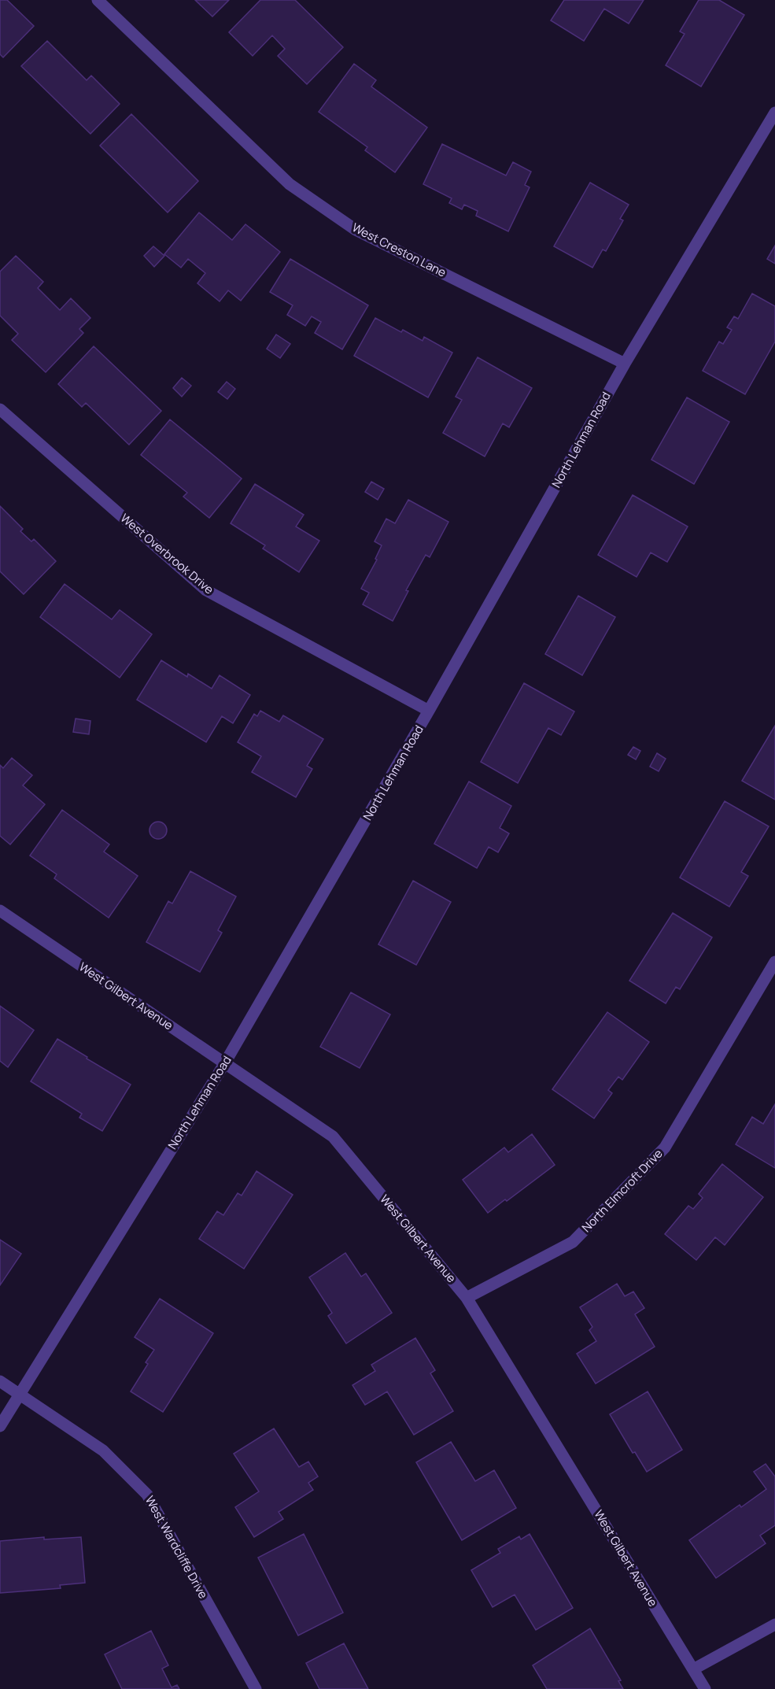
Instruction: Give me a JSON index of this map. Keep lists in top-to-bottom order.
{
  "streets": {
    "street": [
      "West Creston Lane",
      "North Lehman Road",
      "West Overbrook Drive",
      "West Gilbert Avenue",
      "North Elmcroft Drive",
      "West Wardcliffe Drive"
    ]
  },
  "crossings": [
    ["West Creston Lane", "North Lehman Road"],
    ["North Lehman Road", "West Overbrook Drive"],
    ["North Lehman Road", "West Gilbert Avenue"],
    ["North Lehman Road", "West Wardcliffe Drive"],
    ["West Gilbert Avenue", "North Elmcroft Drive"]
  ]
}
